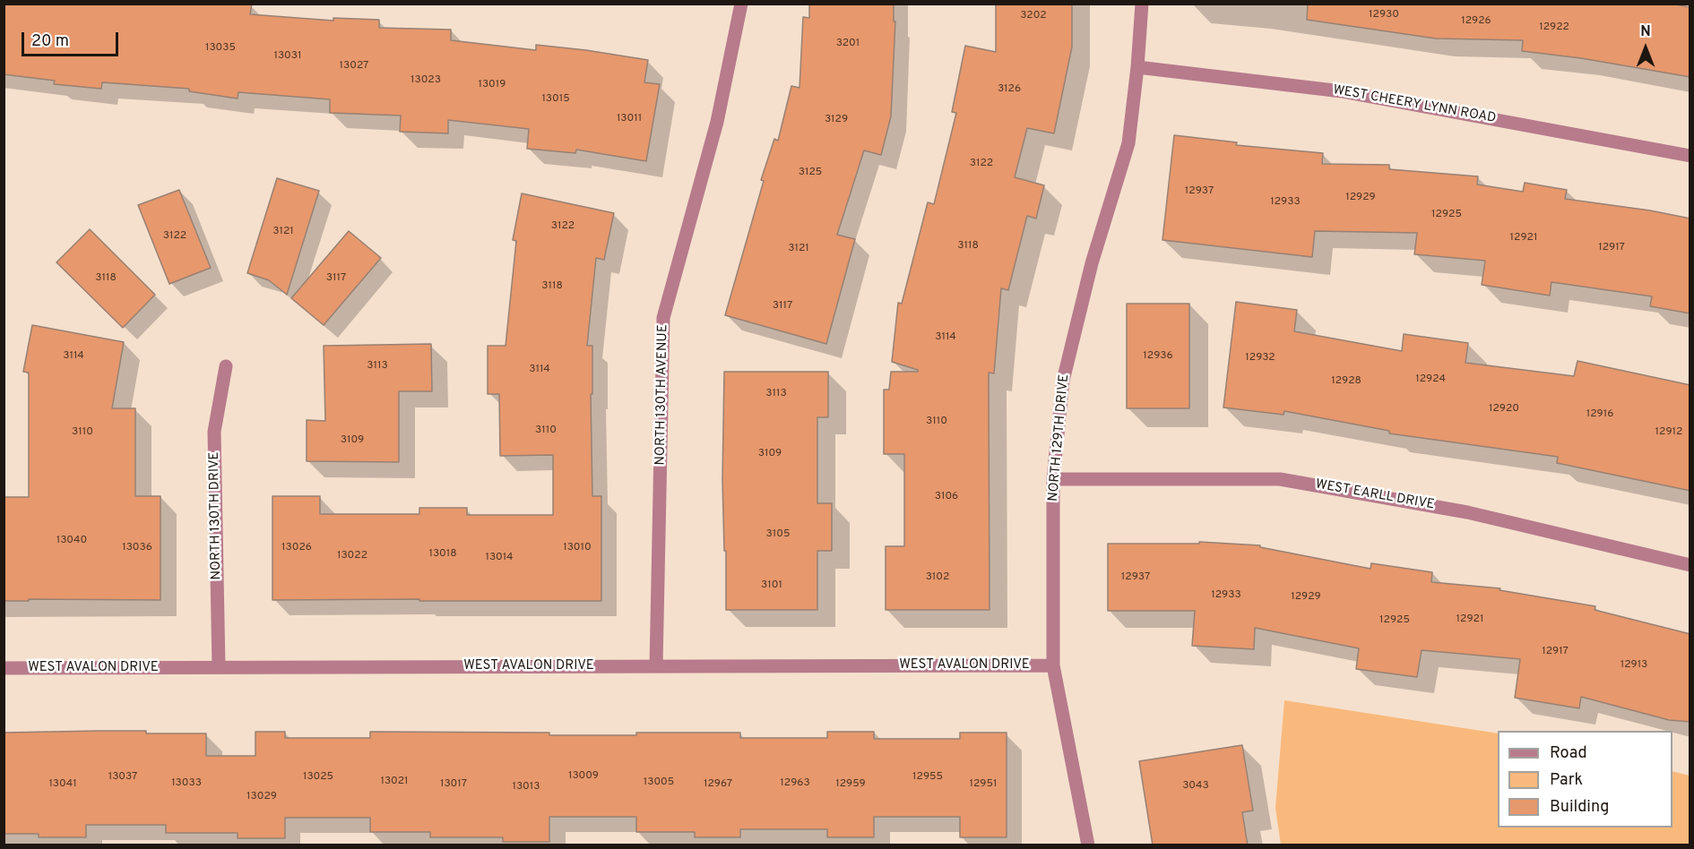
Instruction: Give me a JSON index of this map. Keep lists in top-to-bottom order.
{
  "streets": {
    "street": [
      "WEST CHEERY LYNN ROAD",
      "NORTH 130TH AVENUE",
      "NORTH 129TH DRIVE",
      "WEST EARLL DRIVE",
      "NORTH 130TH DRIVE",
      "WEST AVALON DRIVE"
    ]
  },
  "crossings": [
    ["WEST CHEERY LYNN ROAD", "NORTH 129TH DRIVE"],
    ["NORTH 130TH AVENUE", "WEST AVALON DRIVE"],
    ["NORTH 129TH DRIVE", "WEST EARLL DRIVE"],
    ["NORTH 129TH DRIVE", "WEST AVALON DRIVE"],
    ["NORTH 130TH DRIVE", "WEST AVALON DRIVE"]
  ],
  "house_numbers": [
    "12930",
    "3202",
    "12926",
    "12922",
    "3201",
    "13035",
    "13031",
    "13027",
    "13023",
    "13019",
    "3126",
    "13015",
    "13011",
    "3129",
    "3122",
    "3125",
    "12937",
    "12929",
    "12933",
    "12925",
    "3122",
    "3121",
    "3122",
    "12921",
    "3118",
    "12917",
    "3121",
    "3118",
    "3117",
    "3118",
    "3117",
    "3114",
    "3114",
    "12936",
    "12932",
    "3113",
    "3114",
    "12924",
    "12928",
    "3113",
    "12920",
    "12916",
    "3110",
    "3110",
    "3110",
    "12912",
    "3109",
    "3109",
    "3106",
    "3105",
    "13040",
    "13036",
    "13026",
    "13010",
    "13018",
    "13022",
    "13014",
    "3102",
    "12937",
    "3101",
    "12933",
    "12929",
    "12921",
    "12925",
    "12917",
    "12913",
    "13009",
    "13037",
    "13025",
    "12955",
    "13021",
    "13005",
    "13033",
    "12963",
    "13041",
    "13017",
    "12967",
    "12959",
    "12951",
    "3043",
    "13013",
    "13029"
  ],
  "legend": ["Road", "Park", "Building"],
  "scale_bar": "20 m",
  "north": "top"
}
